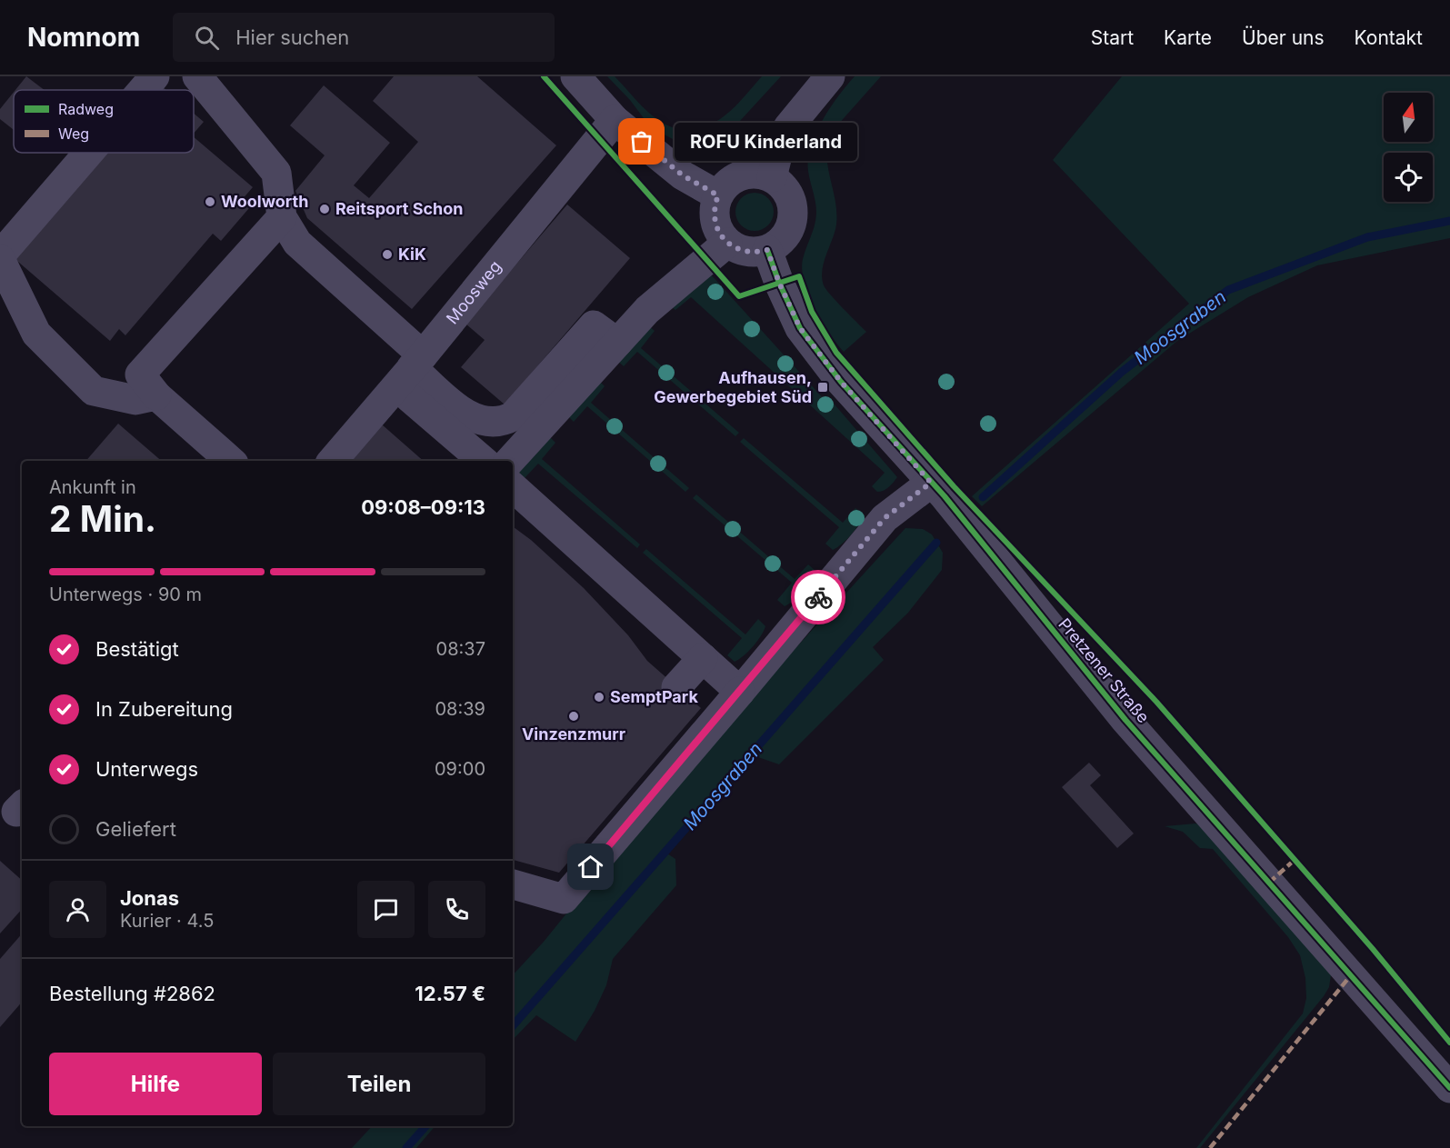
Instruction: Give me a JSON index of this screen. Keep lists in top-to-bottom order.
{
  "streets": {
    "street": ["Moosweg", "Pretzener Straße"]
  },
  "water": ["Moosgraben"],
  "places": {
    "other": [
      "ROFU Kinderland",
      "Woolworth",
      "Reitsport Schon",
      "KiK",
      "SemptPark",
      "Vinzenzmurr"
    ],
    "transit": ["Aufhausen, Gewerbegebiet Süd"]
  },
  "legend": ["Radweg", "Weg"],
  "north": "top",
  "page": {
    "header": "Nomnom",
    "search": "Hier suchen",
    "nav": [
      "Start",
      "Karte",
      "Über uns",
      "Kontakt"
    ],
    "bubble": "ROFU Kinderland",
    "heading": ["2 Min.", "Ankunft in", "09:08–09:13"],
    "panel": [
      "Jonas",
      "Kurier · 4.5",
      "Bestellung #2862",
      "12.57 €"
    ],
    "bar": "Unterwegs · 90 m",
    "list": [
      ["Bestätigt", "08:37"],
      ["In Zubereitung", "08:39"],
      ["Unterwegs", "09:00"],
      "Geliefert"
    ],
    "buttons": ["Hilfe", "Teilen"]
  }
}
